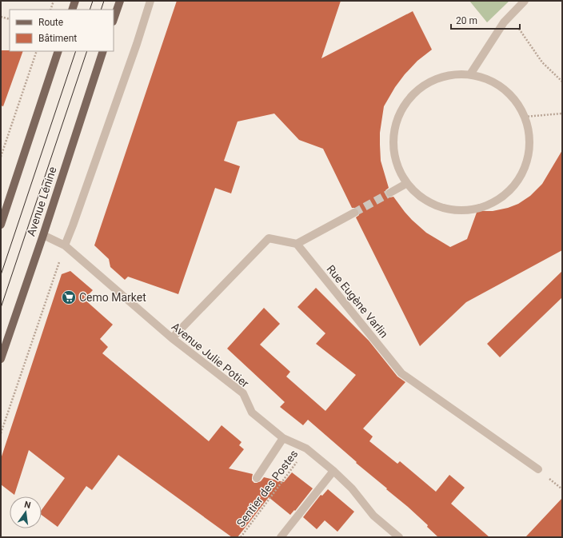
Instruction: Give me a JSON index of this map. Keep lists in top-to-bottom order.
{
  "streets": {
    "main road": ["Avenue Lénine"],
    "street": ["Rue Eugène Varlin", "Avenue Julie Potier"],
    "path": ["Sentier des Postes"]
  },
  "crossings": [
    ["Avenue Lénine", "Avenue Julie Potier"],
    ["Avenue Julie Potier", "Sentier des Postes"]
  ],
  "places": {
    "supermarket": ["Cemo Market"]
  },
  "legend": ["Route", "Bâtiment"],
  "scale_bar": "20 m",
  "north": "top"
}
